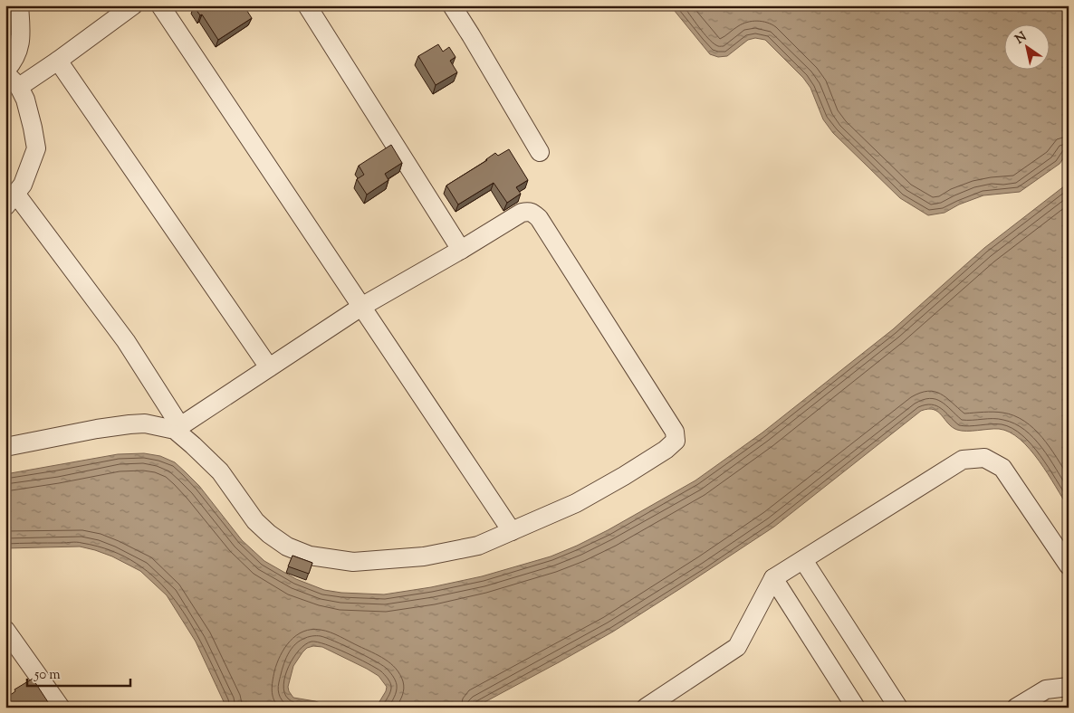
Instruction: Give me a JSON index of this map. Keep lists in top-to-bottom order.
{
  "scale_bar": "50 m",
  "north": "top left"
}
